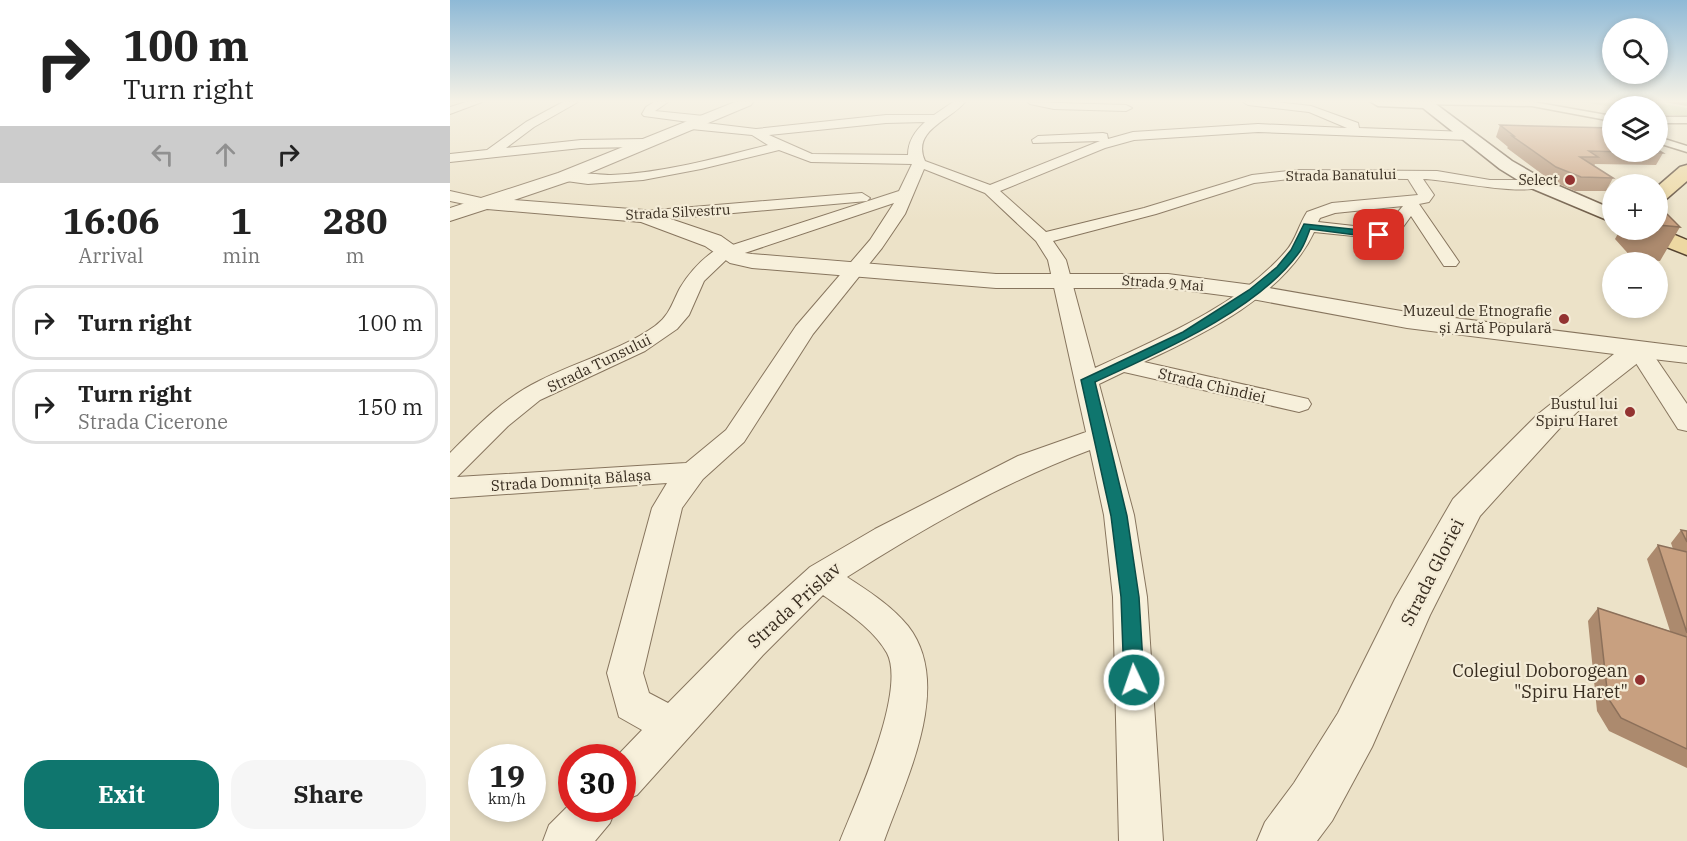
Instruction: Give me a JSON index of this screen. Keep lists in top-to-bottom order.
{
  "streets": {
    "street": [
      "Strada Banatului",
      "Strada Silvestru",
      "Strada 9 Mai",
      "Strada Tunsului",
      "Strada Chindiei",
      "Strada Domnița Bălașa",
      "Strada Gloriei",
      "Strada Prislav"
    ]
  },
  "crossings": [
    ["Strada Silvestru", "Strada 9 Mai"],
    ["Strada Silvestru", "Strada Tunsului"],
    ["Strada 9 Mai", "Strada Tunsului"],
    ["Strada 9 Mai", "Strada Gloriei"]
  ],
  "places": [
    "Select",
    "Muzeul de Etnografie și Artă Populară",
    "Bustul lui Spiru Haret",
    "Colegiul Doborogean \"Spiru Haret\""
  ],
  "page": {
    "turn": ["100 m", "Turn right"],
    "map_buttons": ["+", "−"],
    "eta": [
      "16:06",
      "Arrival",
      "1",
      "min",
      "280",
      "m"
    ],
    "list": [
      {
        "name": "Turn right",
        "value": "100 m"
      },
      {
        "name": "Turn right",
        "note": "Strada Cicerone",
        "value": "150 m"
      }
    ],
    "speed": "19 km/h",
    "limit": "30",
    "buttons": ["Exit", "Share"]
  }
}
